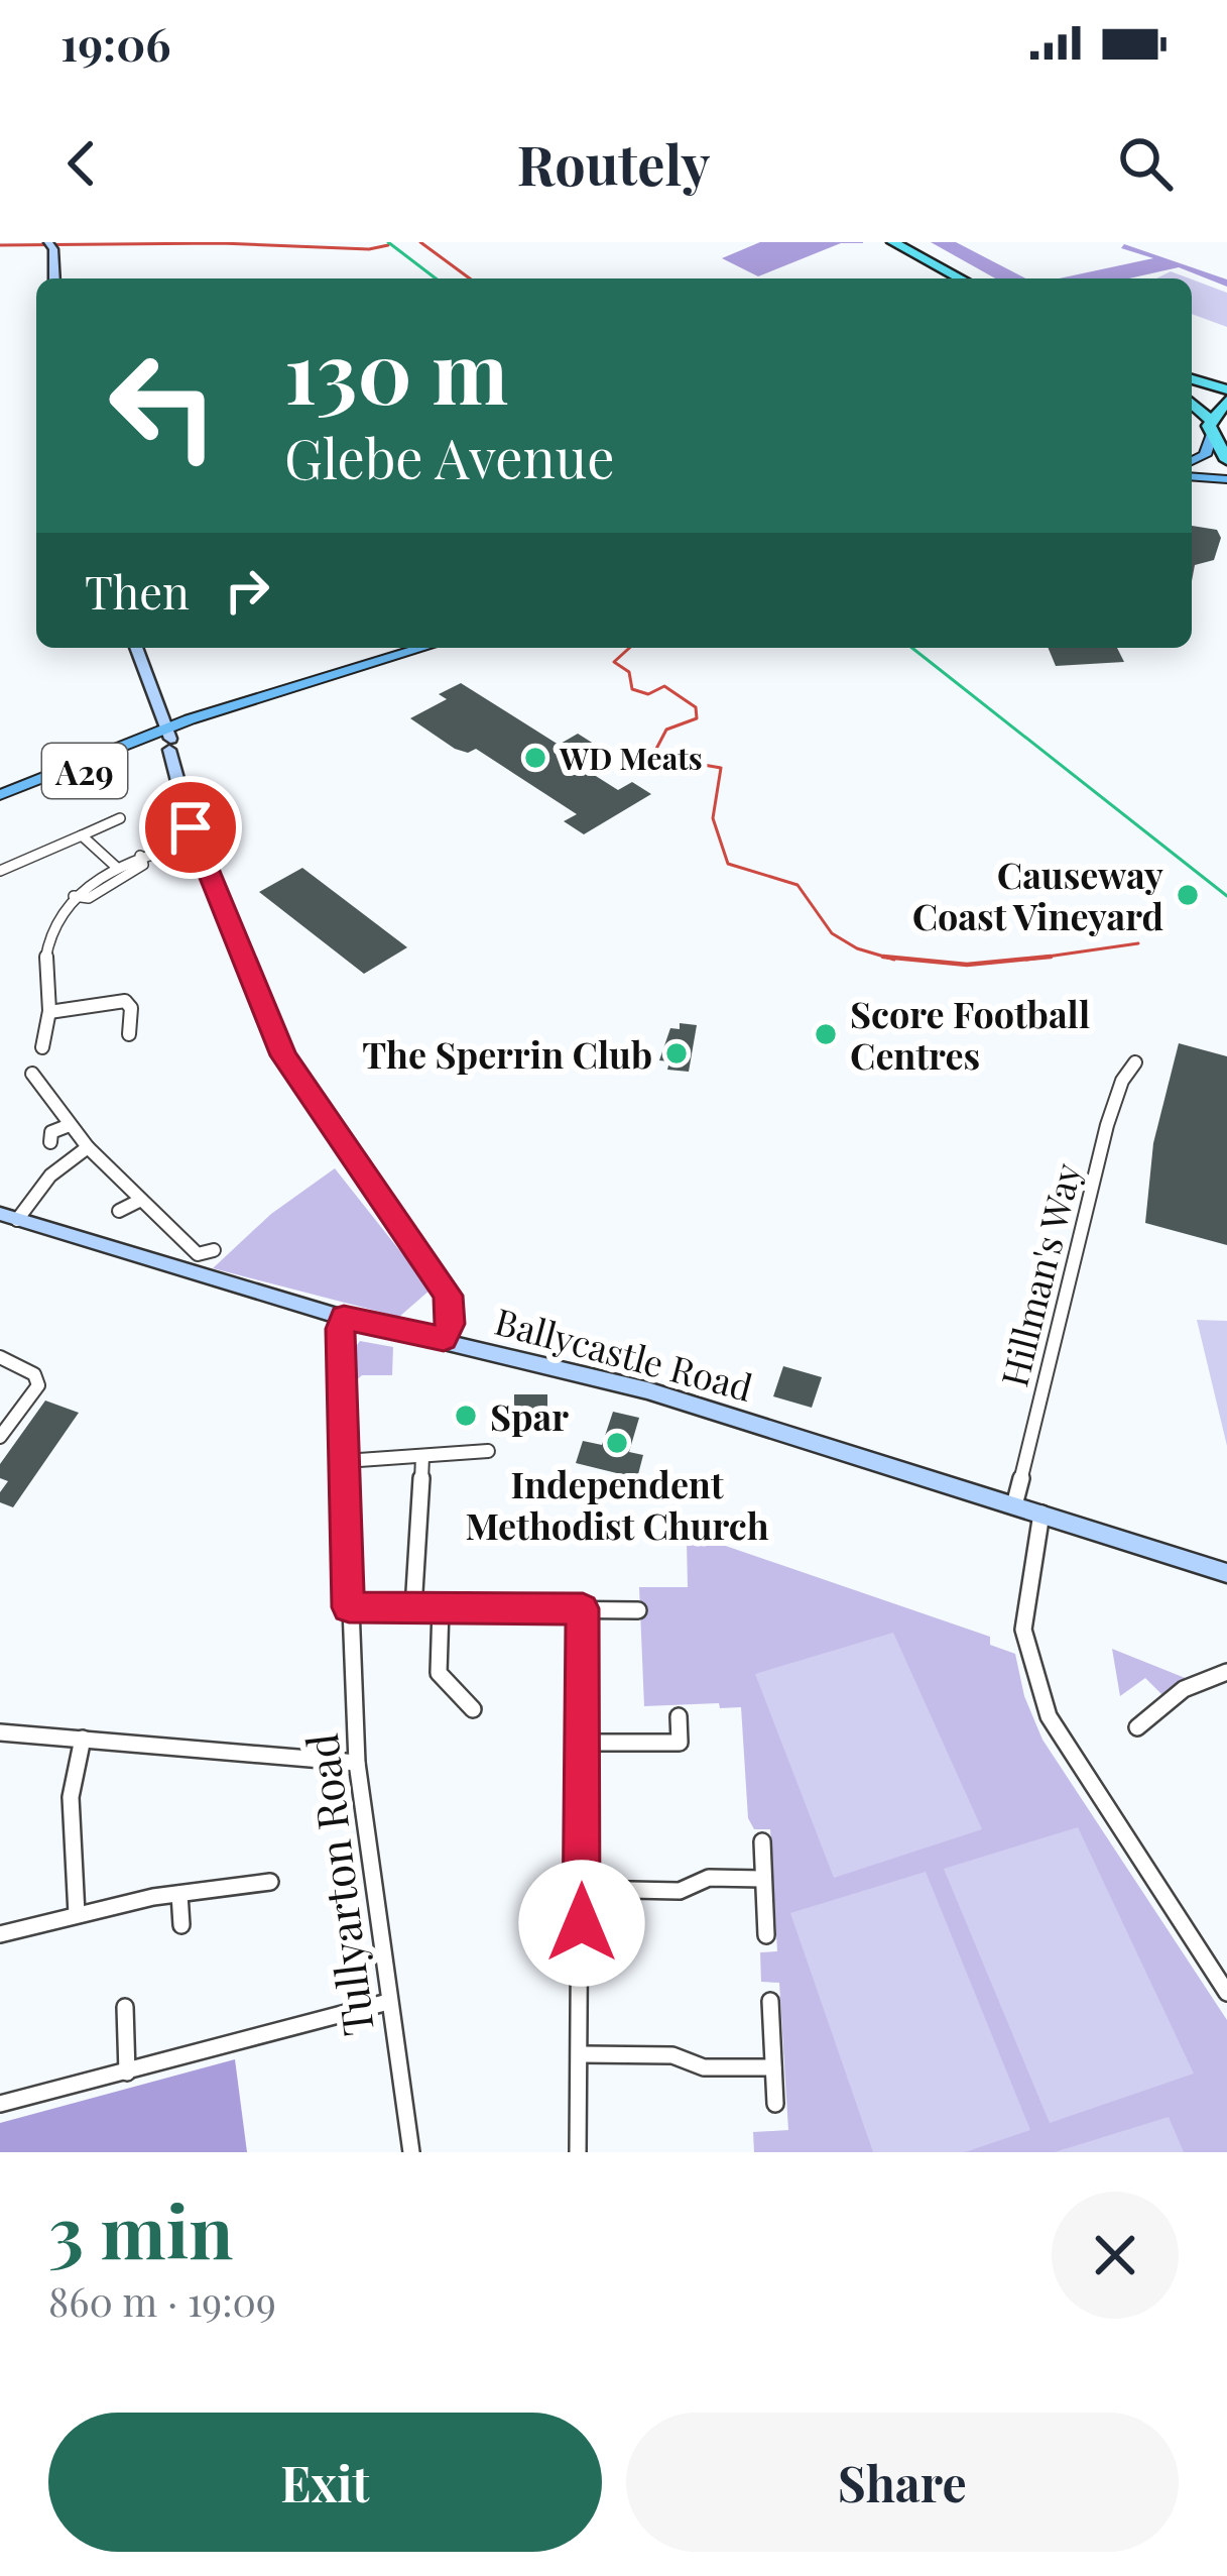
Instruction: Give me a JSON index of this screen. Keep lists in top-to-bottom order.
{
  "streets": {
    "main road": ["A29"],
    "street": ["Hillman's Way", "Ballycastle Road", "Tullyarton Road"]
  },
  "crossings": [
    ["Hillman's Way", "Ballycastle Road"],
    ["Ballycastle Road", "Tullyarton Road"]
  ],
  "places": [
    "WD Meats",
    "Causeway Coast Vineyard",
    "Score Football Centres",
    "The Sperrin Club",
    "Spar",
    "Independent Methodist Church"
  ],
  "page": {
    "status": "19:06",
    "header": "Routely",
    "turn": ["130 m", "Glebe Avenue"],
    "then": "Then",
    "heading": ["3 min", "860 m · 19:09"],
    "buttons": ["Exit", "Share"]
  }
}
